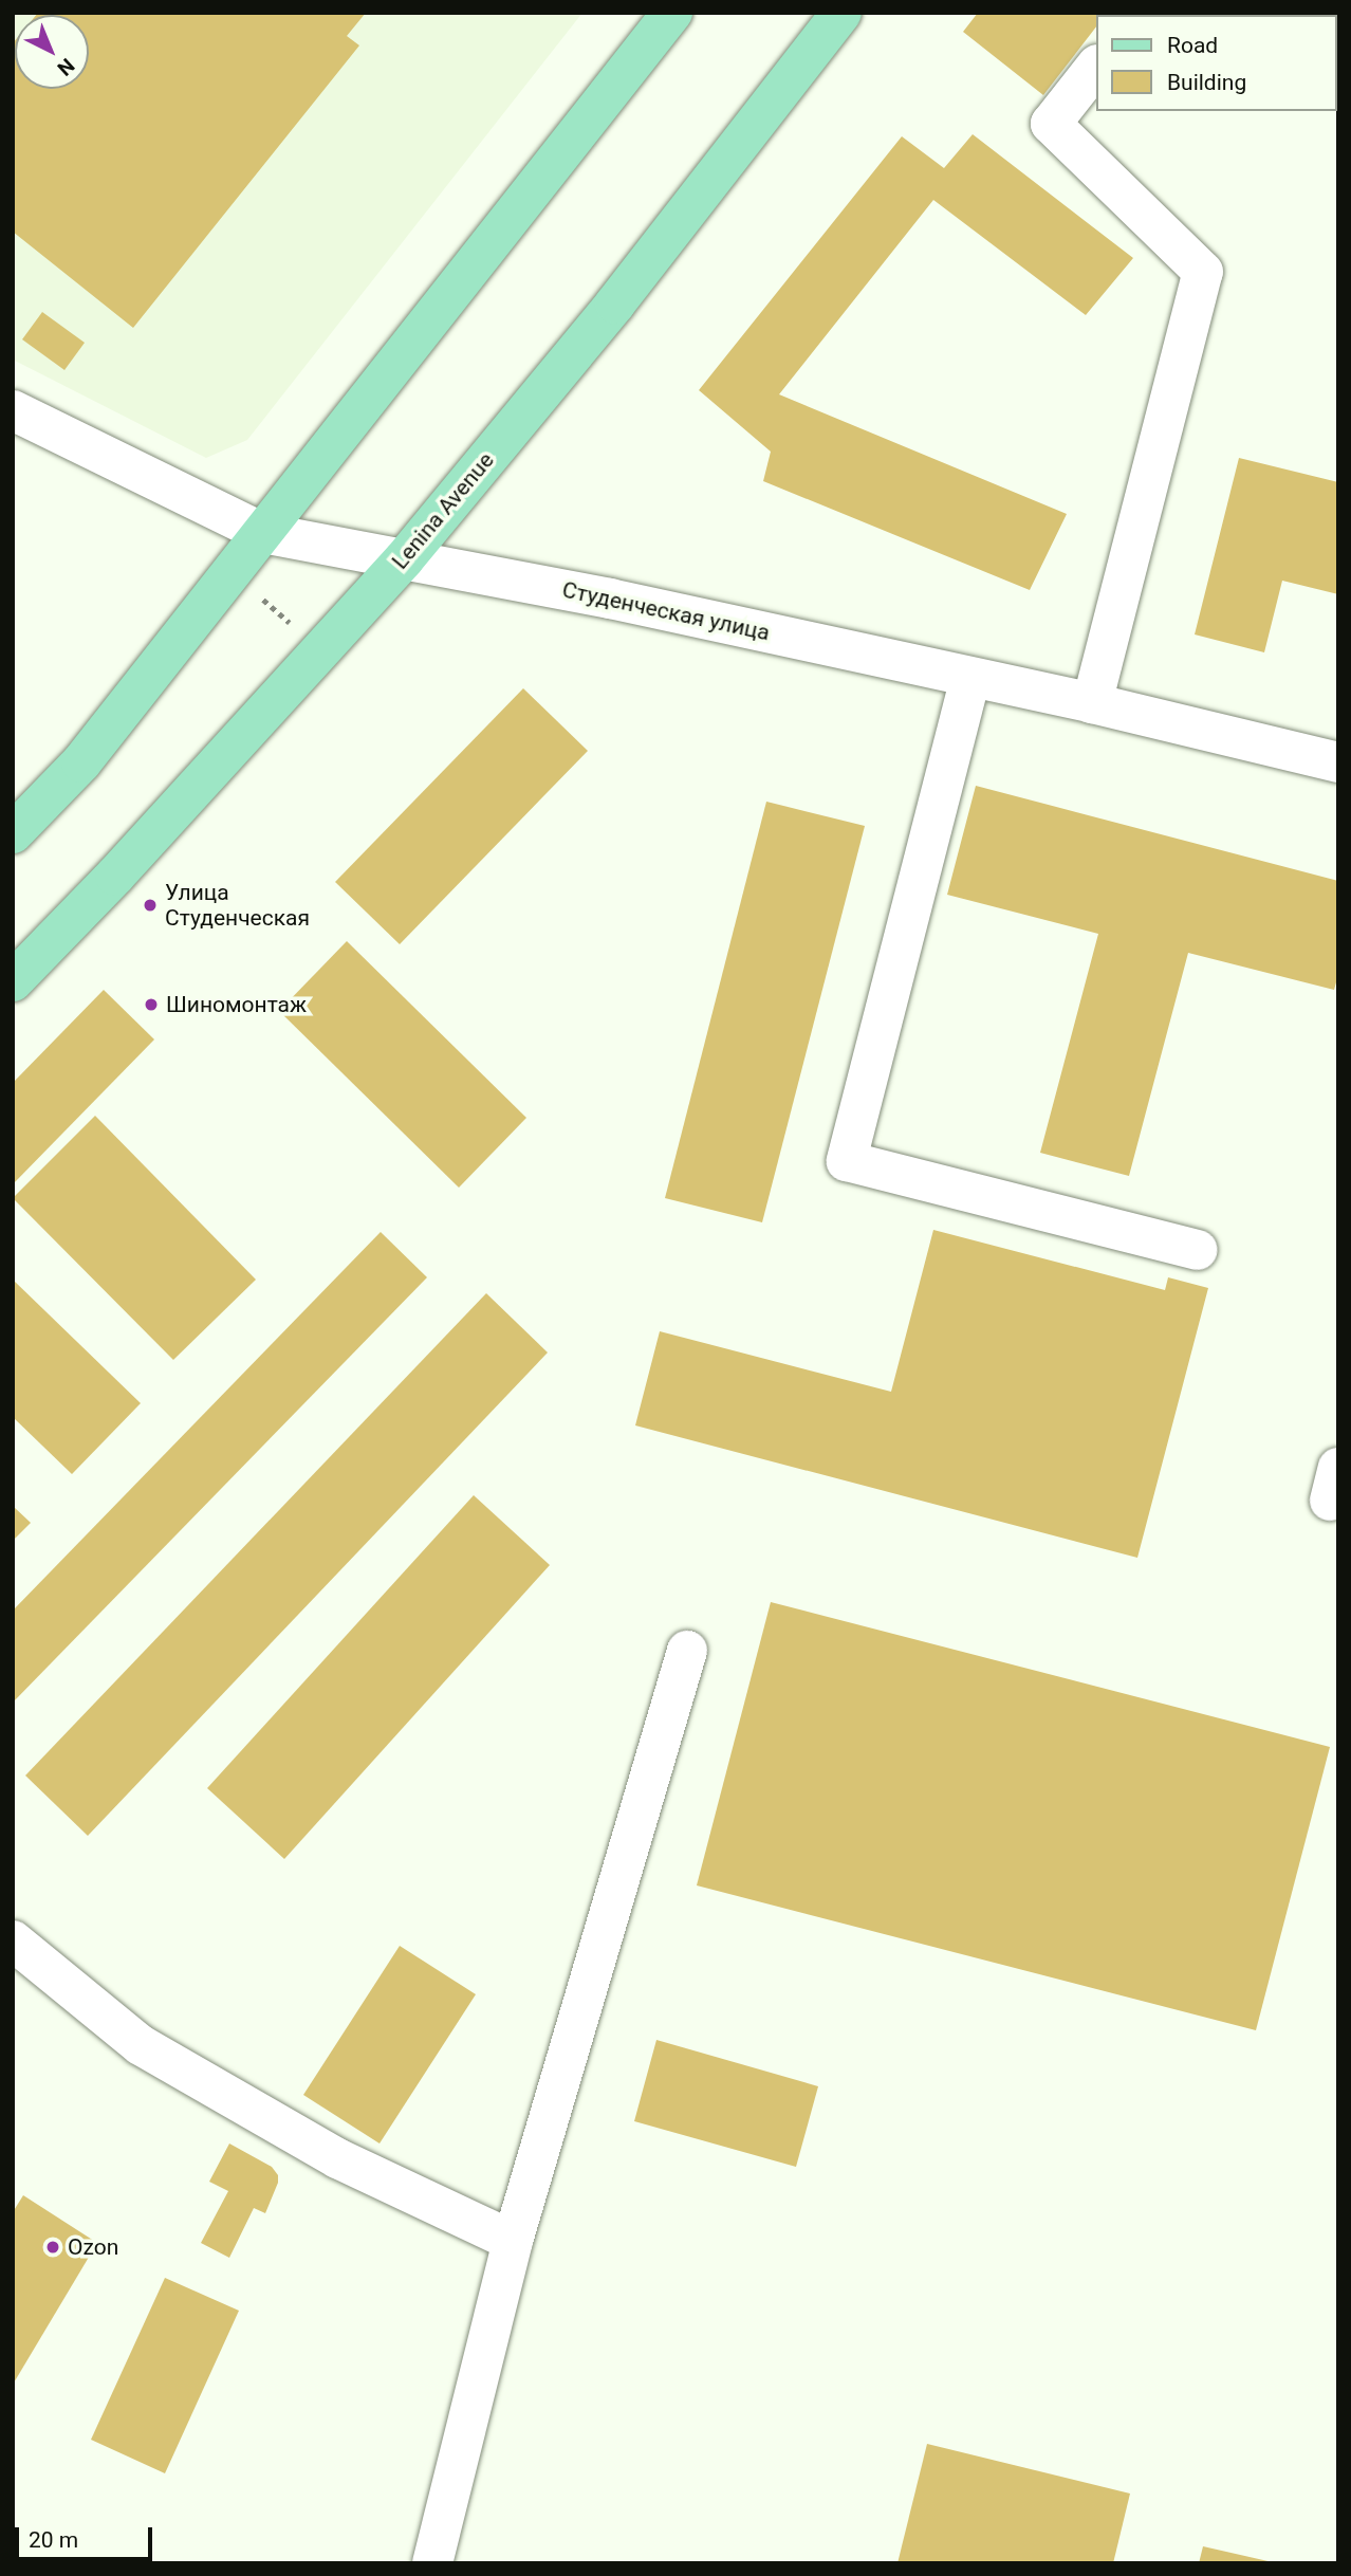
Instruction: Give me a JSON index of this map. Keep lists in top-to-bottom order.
{
  "streets": {
    "main road": ["Lenina Avenue"],
    "street": ["Студенческая улица"]
  },
  "crossings": [
    ["Lenina Avenue", "Студенческая улица"]
  ],
  "places": ["Улица Студенческая", "Шиномонтаж", "Ozon"],
  "legend": ["Road", "Building"],
  "scale_bar": "20 m",
  "north": "bottom right"
}
